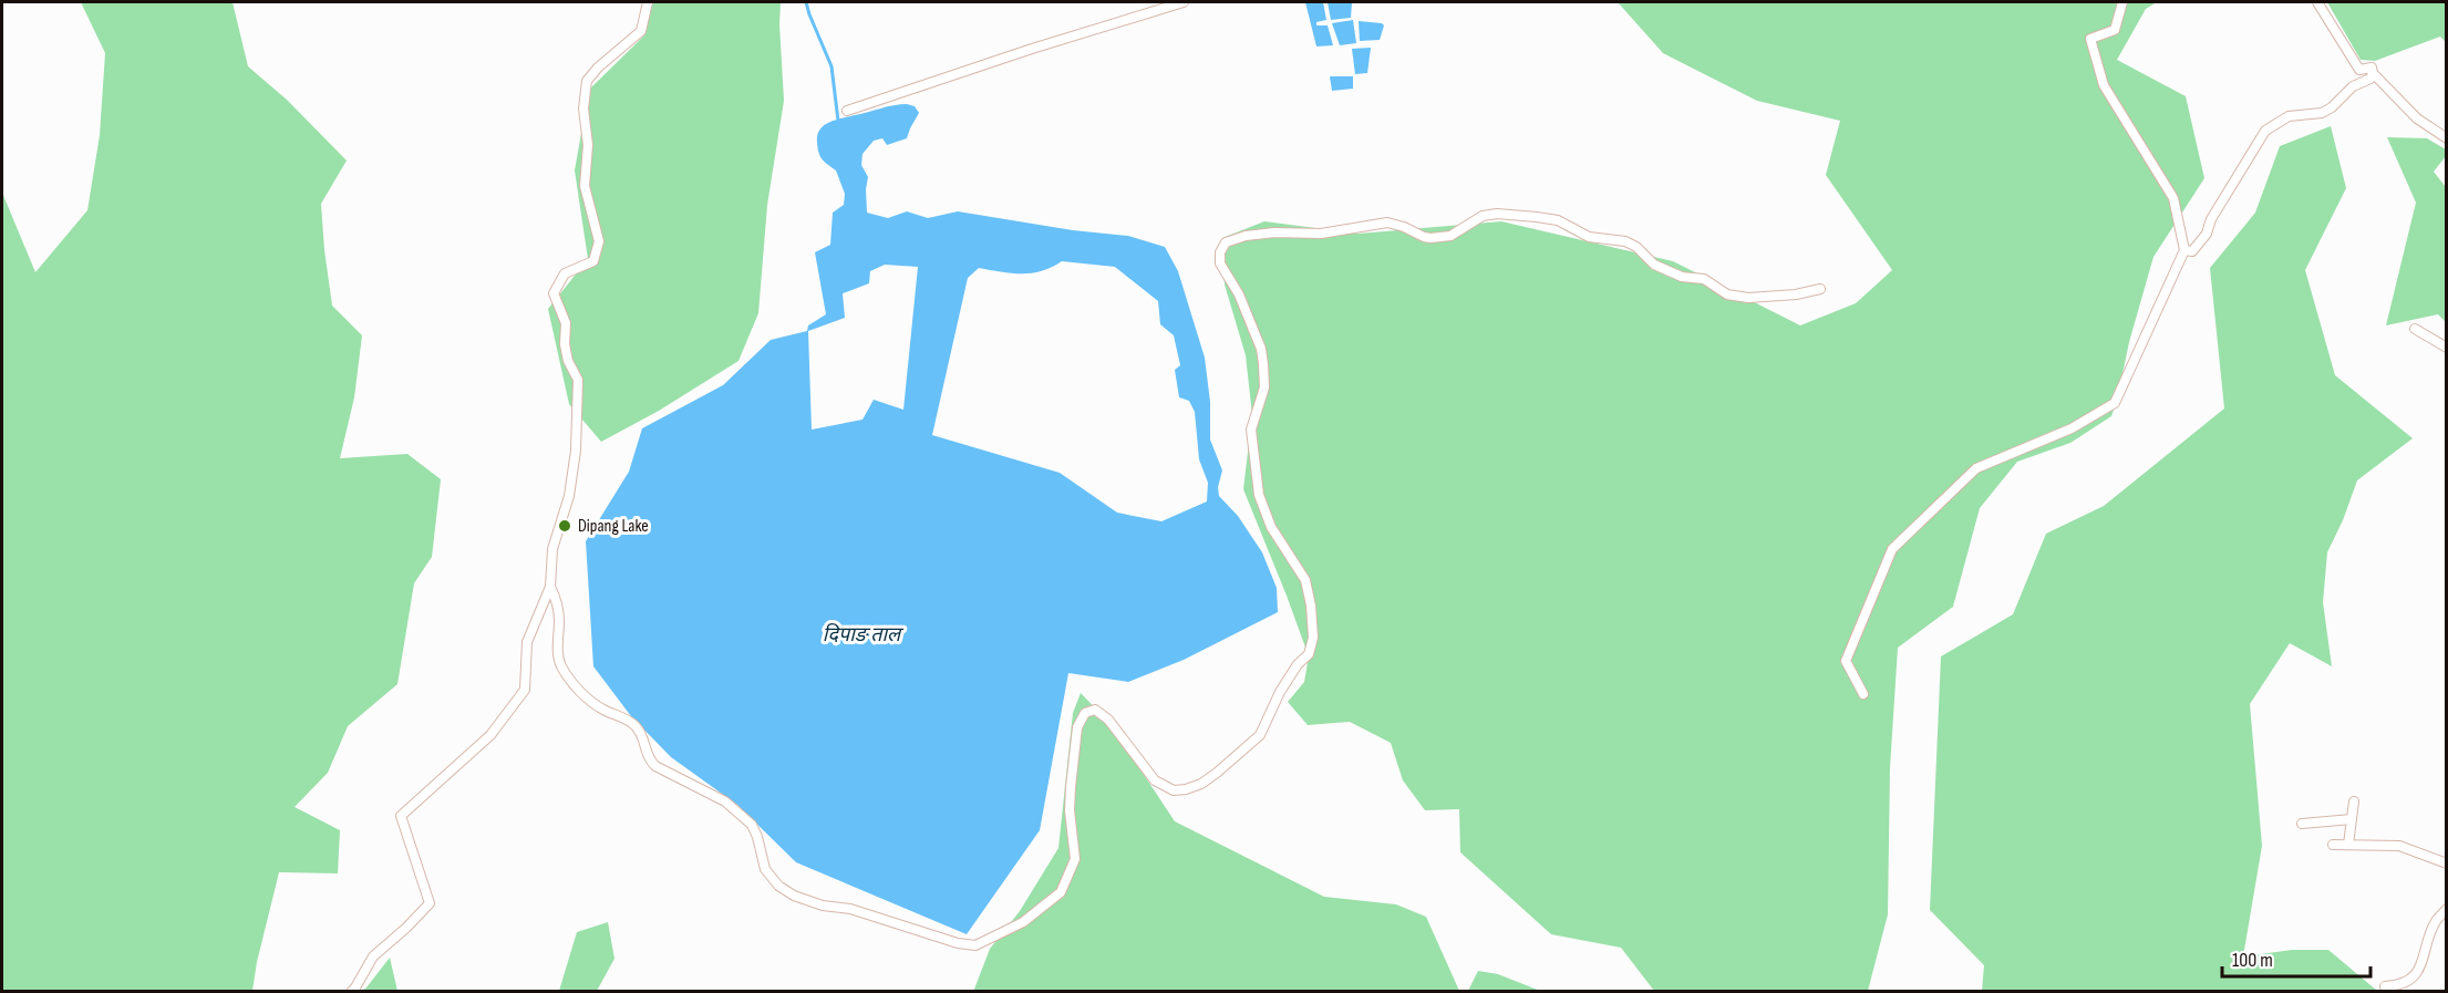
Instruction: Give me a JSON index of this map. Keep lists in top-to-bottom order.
{
  "water": ["दिपाङ ताल"],
  "places": ["Dipang Lake"],
  "scale_bar": "100 m"
}
